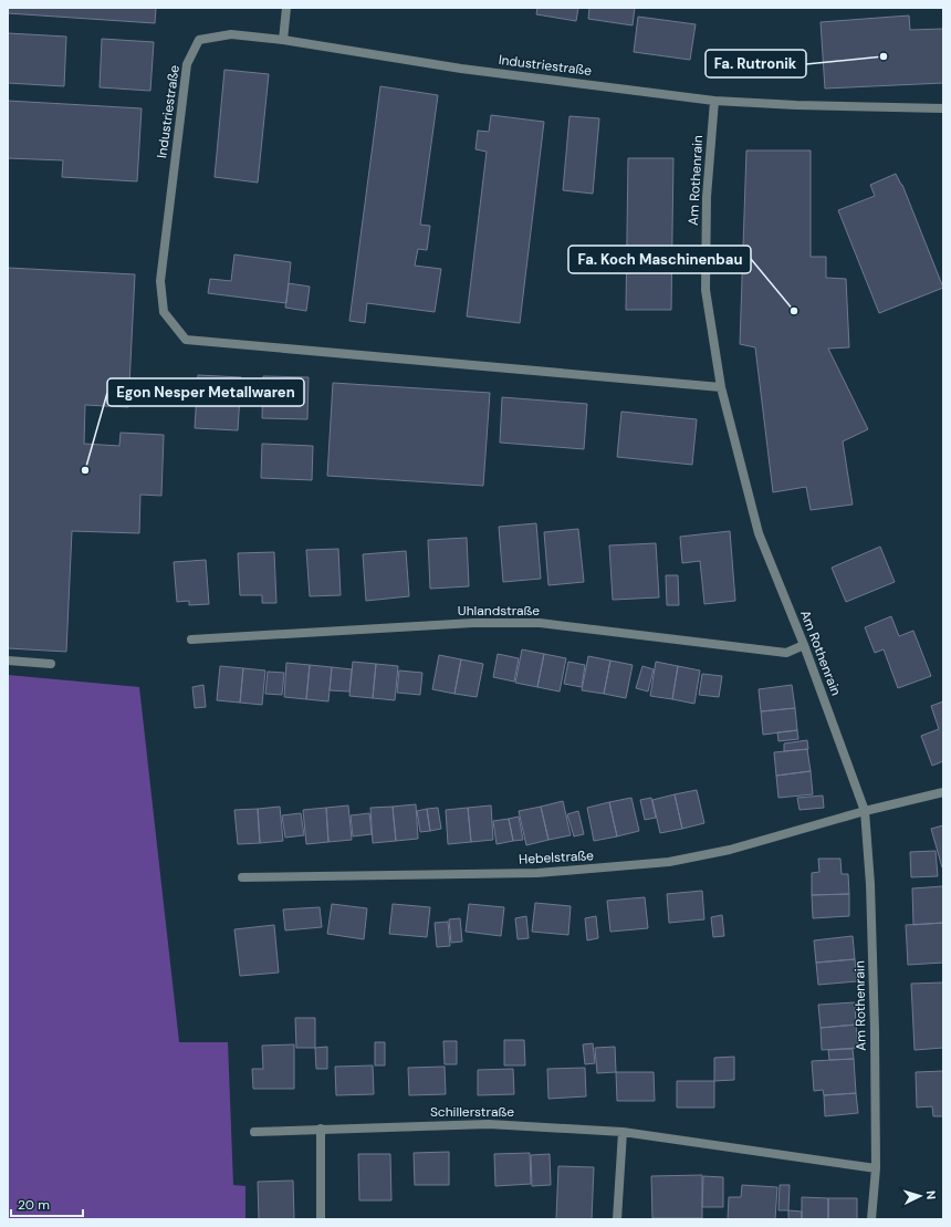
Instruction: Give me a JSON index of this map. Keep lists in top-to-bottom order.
{
  "streets": {
    "street": [
      "Industriestraße",
      "Am Rothenrain",
      "Uhlandstraße",
      "Hebelstraße",
      "Schillerstraße"
    ]
  },
  "crossings": [
    ["Industriestraße", "Am Rothenrain"],
    ["Am Rothenrain", "Uhlandstraße"],
    ["Am Rothenrain", "Hebelstraße"],
    ["Am Rothenrain", "Schillerstraße"]
  ],
  "places": ["Fa. Rutronik", "Fa. Koch Maschinenbau", "Egon Nesper Metallwaren"],
  "scale_bar": "20 m",
  "north": "right"
}
